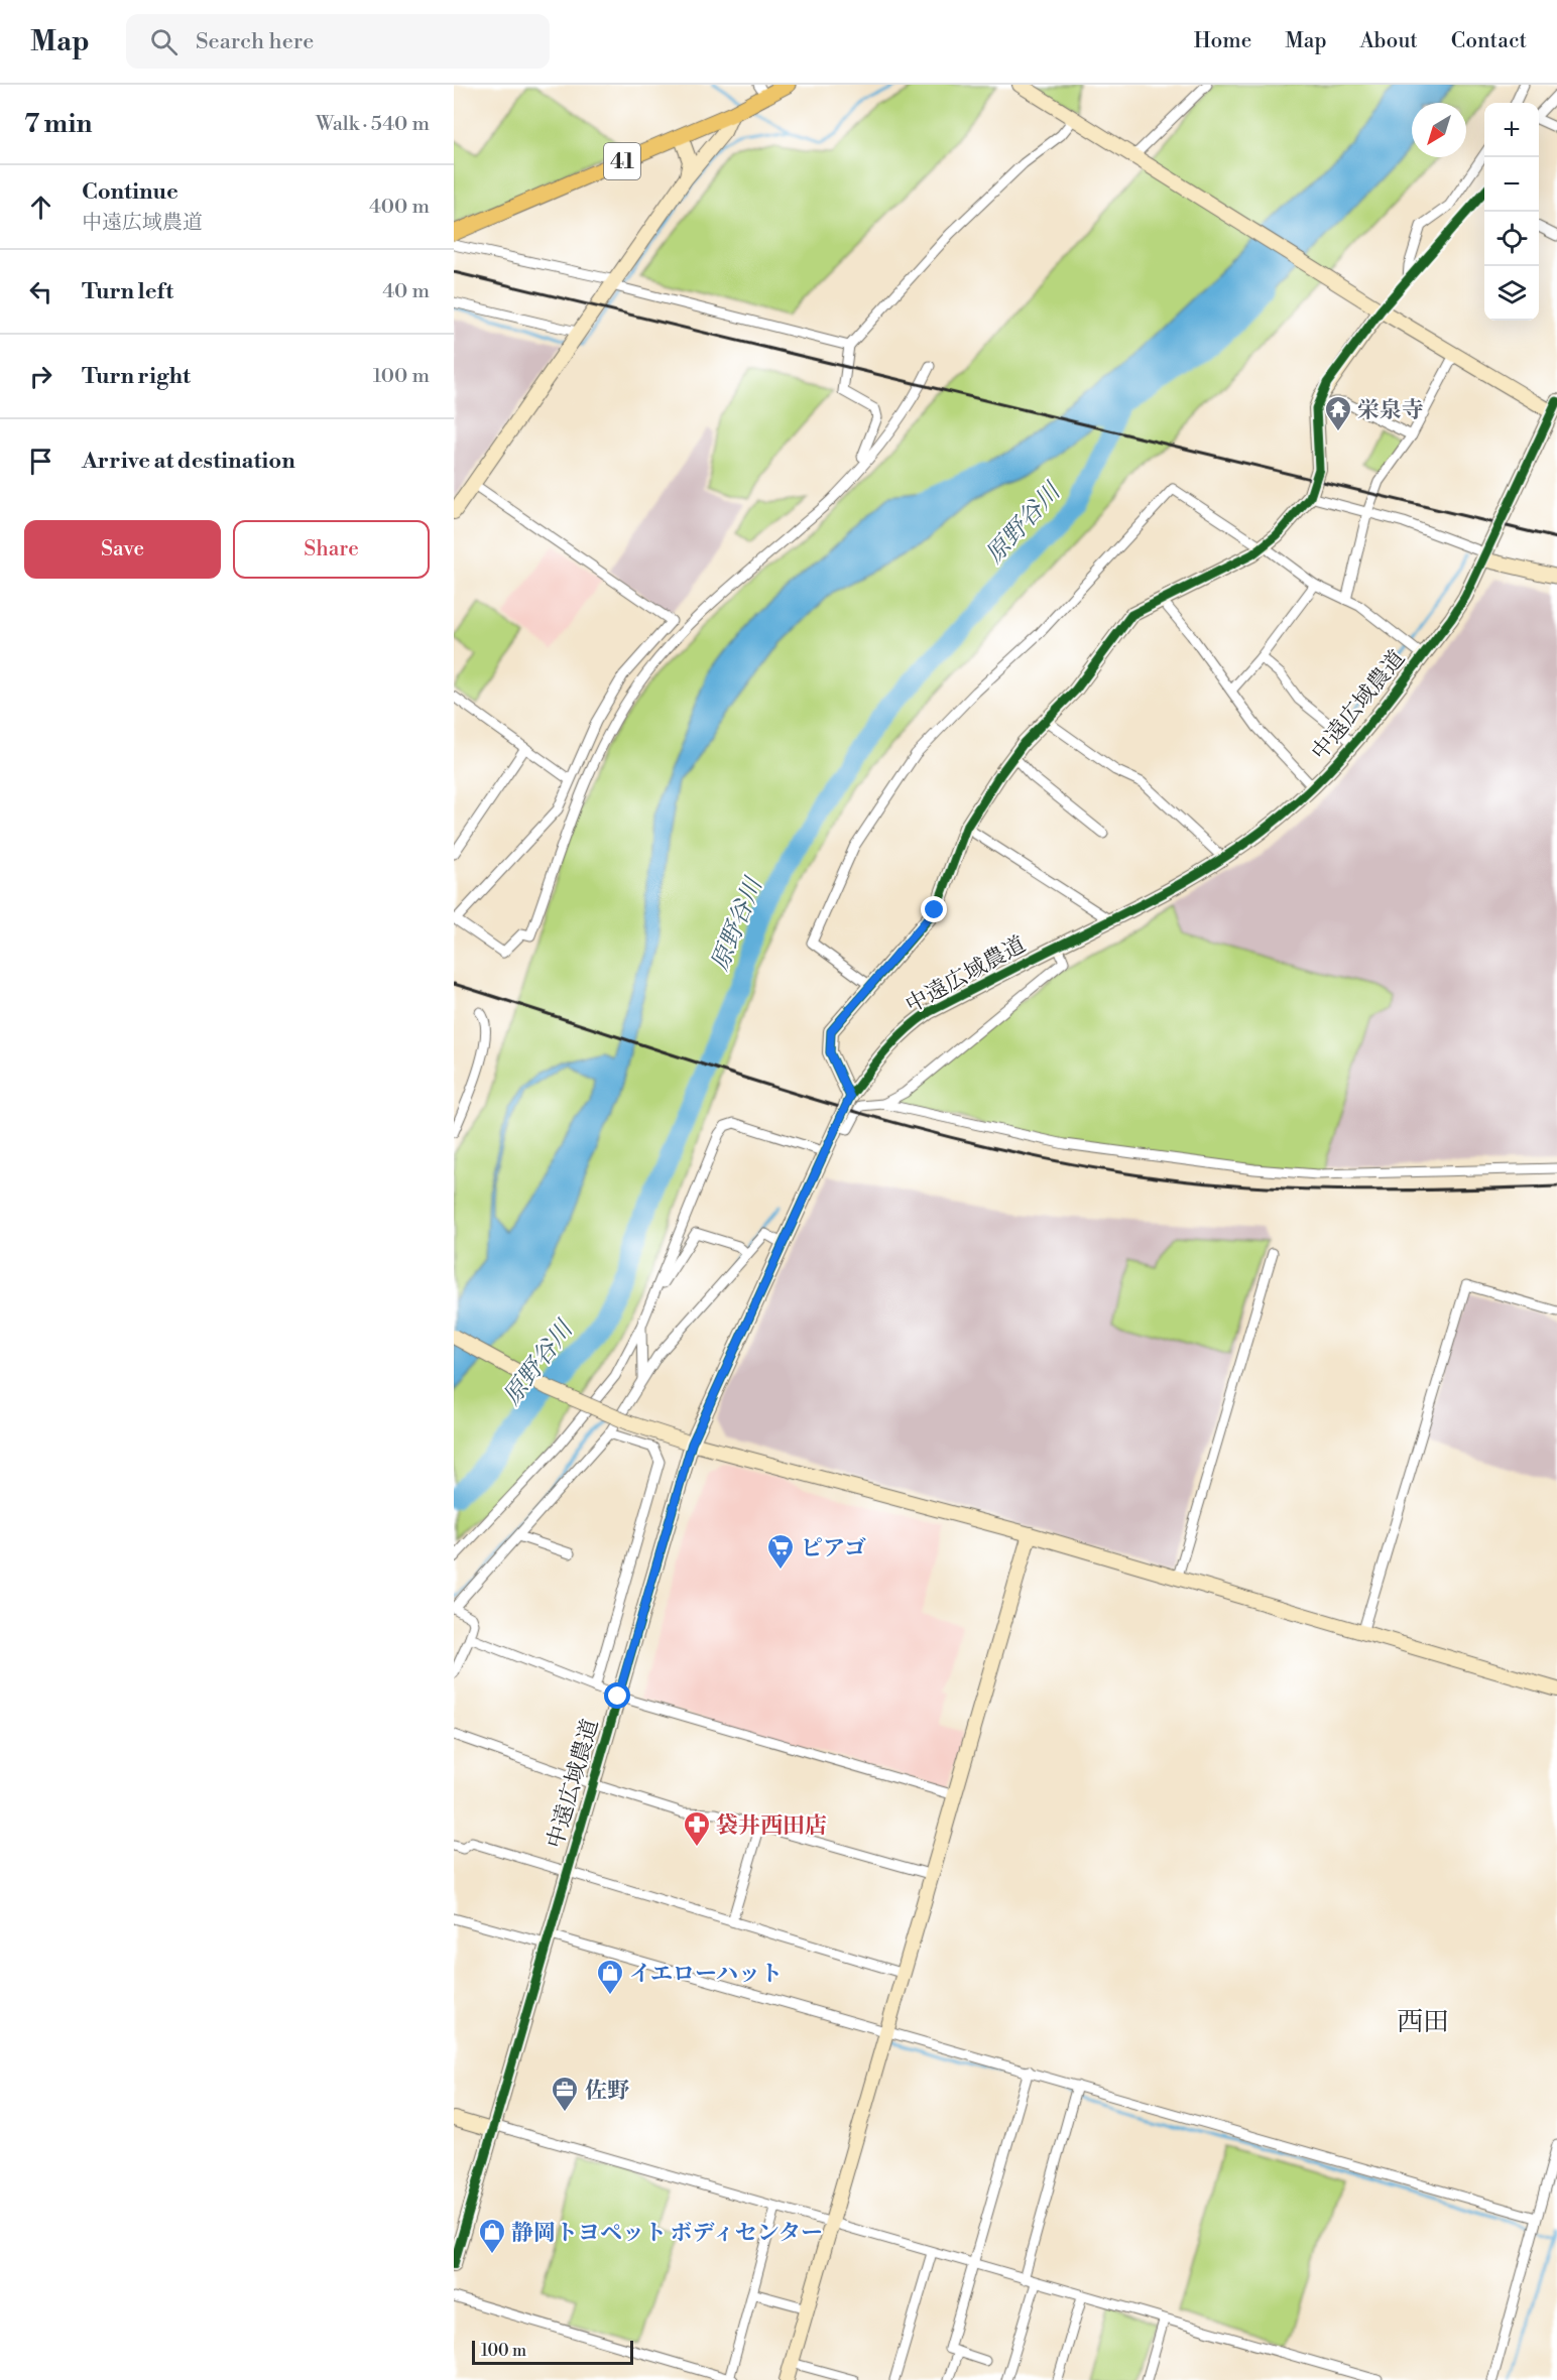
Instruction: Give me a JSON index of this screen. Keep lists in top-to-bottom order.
{
  "streets": {
    "main road": ["41"],
    "street": ["中遠広域農道"]
  },
  "districts": ["西田"],
  "water": ["原野谷川"],
  "places": {
    "temple": ["栄泉寺"],
    "supermarket": ["ピアゴ"],
    "pharmacy": ["袋井西田店"],
    "shop": ["イエローハット", "静岡トヨペット ボディセンター"],
    "office": ["佐野"]
  },
  "scale_bar": "100 m",
  "north": "bottom left",
  "page": {
    "header": "Map",
    "search": "Search here",
    "nav": [
      "Home",
      "Map",
      "About",
      "Contact"
    ],
    "heading": ["7 min", "Walk · 540 m"],
    "map_buttons": ["+", "−"],
    "list": [
      ["Continue", "中遠広域農道", "400 m"],
      ["Turn left", "40 m"],
      ["Turn right", "100 m"],
      "Arrive at destination"
    ],
    "buttons": ["Save", "Share"],
    "scale": "100 m"
  }
}
